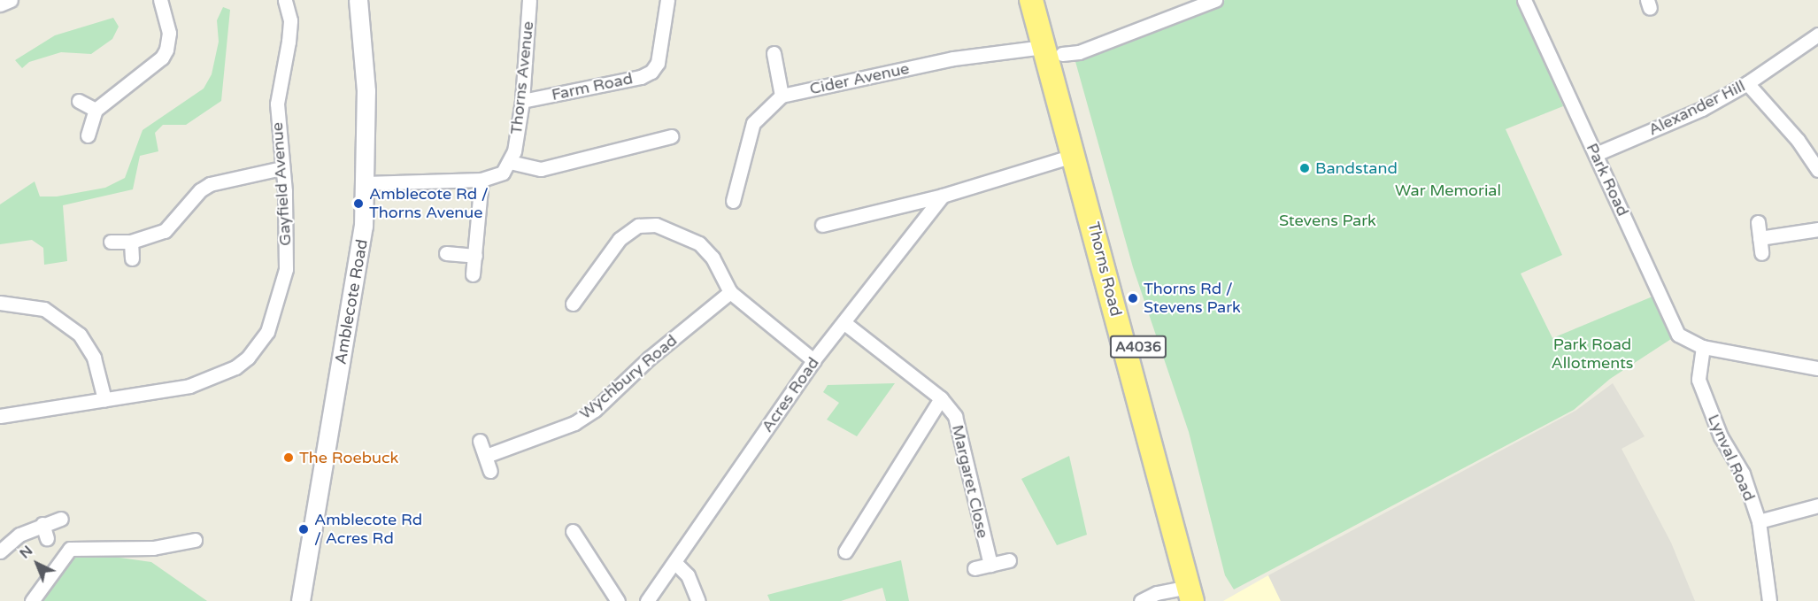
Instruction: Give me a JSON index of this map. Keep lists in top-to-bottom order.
{
  "streets": {
    "highway": ["Thorns Road", "A4036"],
    "street": [
      "Thorns Avenue",
      "Cider Avenue",
      "Farm Road",
      "Alexander Hill",
      "Park Road",
      "Gayfield Avenue",
      "Amblecote Road",
      "Wychbury Road",
      "Acres Road",
      "Lynval Road",
      "Margaret Close"
    ]
  },
  "crossings": [
    ["Thorns Avenue", "Farm Road"],
    ["Cider Avenue", "Thorns Road"],
    ["Alexander Hill", "Park Road"],
    ["Park Road", "Lynval Road"],
    ["Acres Road", "Margaret Close"]
  ],
  "parks": ["War Memorial", "Stevens Park", "Park Road Allotments"],
  "places": [
    "Bandstand",
    "Amblecote Rd / Thorns Avenue",
    "Thorns Rd / Stevens Park",
    "The Roebuck",
    "Amblecote Rd / Acres Rd"
  ],
  "north": "top left"
}
